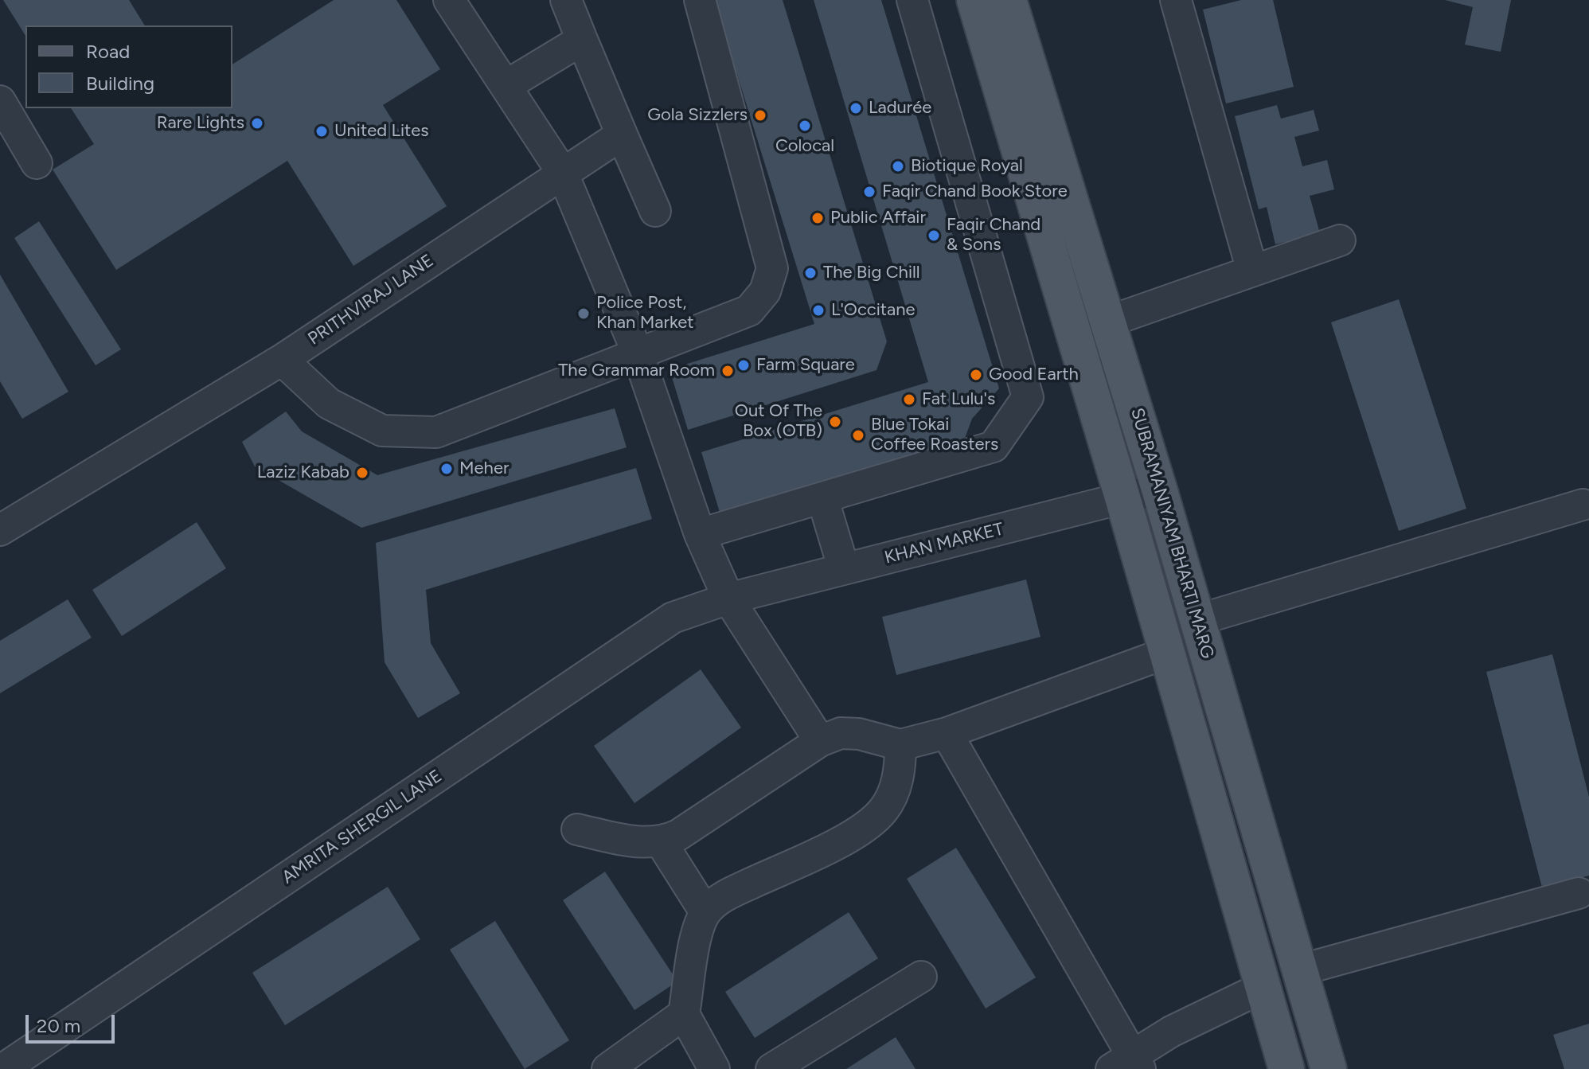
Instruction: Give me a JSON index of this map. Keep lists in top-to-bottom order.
{
  "streets": {
    "main road": ["SUBRAMANIYAM BHARTI MARG"],
    "street": ["PRITHVIRAJ LANE", "KHAN MARKET", "AMRITA SHERGIL LANE"]
  },
  "crossings": [
    ["SUBRAMANIYAM BHARTI MARG", "KHAN MARKET"],
    ["KHAN MARKET", "AMRITA SHERGIL LANE"]
  ],
  "places": [
    "Ladurée",
    "Gola Sizzlers",
    "Rare Lights",
    "Colocal",
    "United Lites",
    "Biotique Royal",
    "Faqir Chand Book Store",
    "Public Affair",
    "Faqir Chand & Sons",
    "The Big Chill",
    "L'Occitane",
    "Police Post, Khan Market",
    "Farm Square",
    "The Grammar Room",
    "Good Earth",
    "Fat Lulu's",
    "Out Of The Box (OTB)",
    "Blue Tokai Coffee Roasters",
    "Meher",
    "Laziz Kabab"
  ],
  "legend": ["Road", "Building"],
  "scale_bar": "20 m"
}
